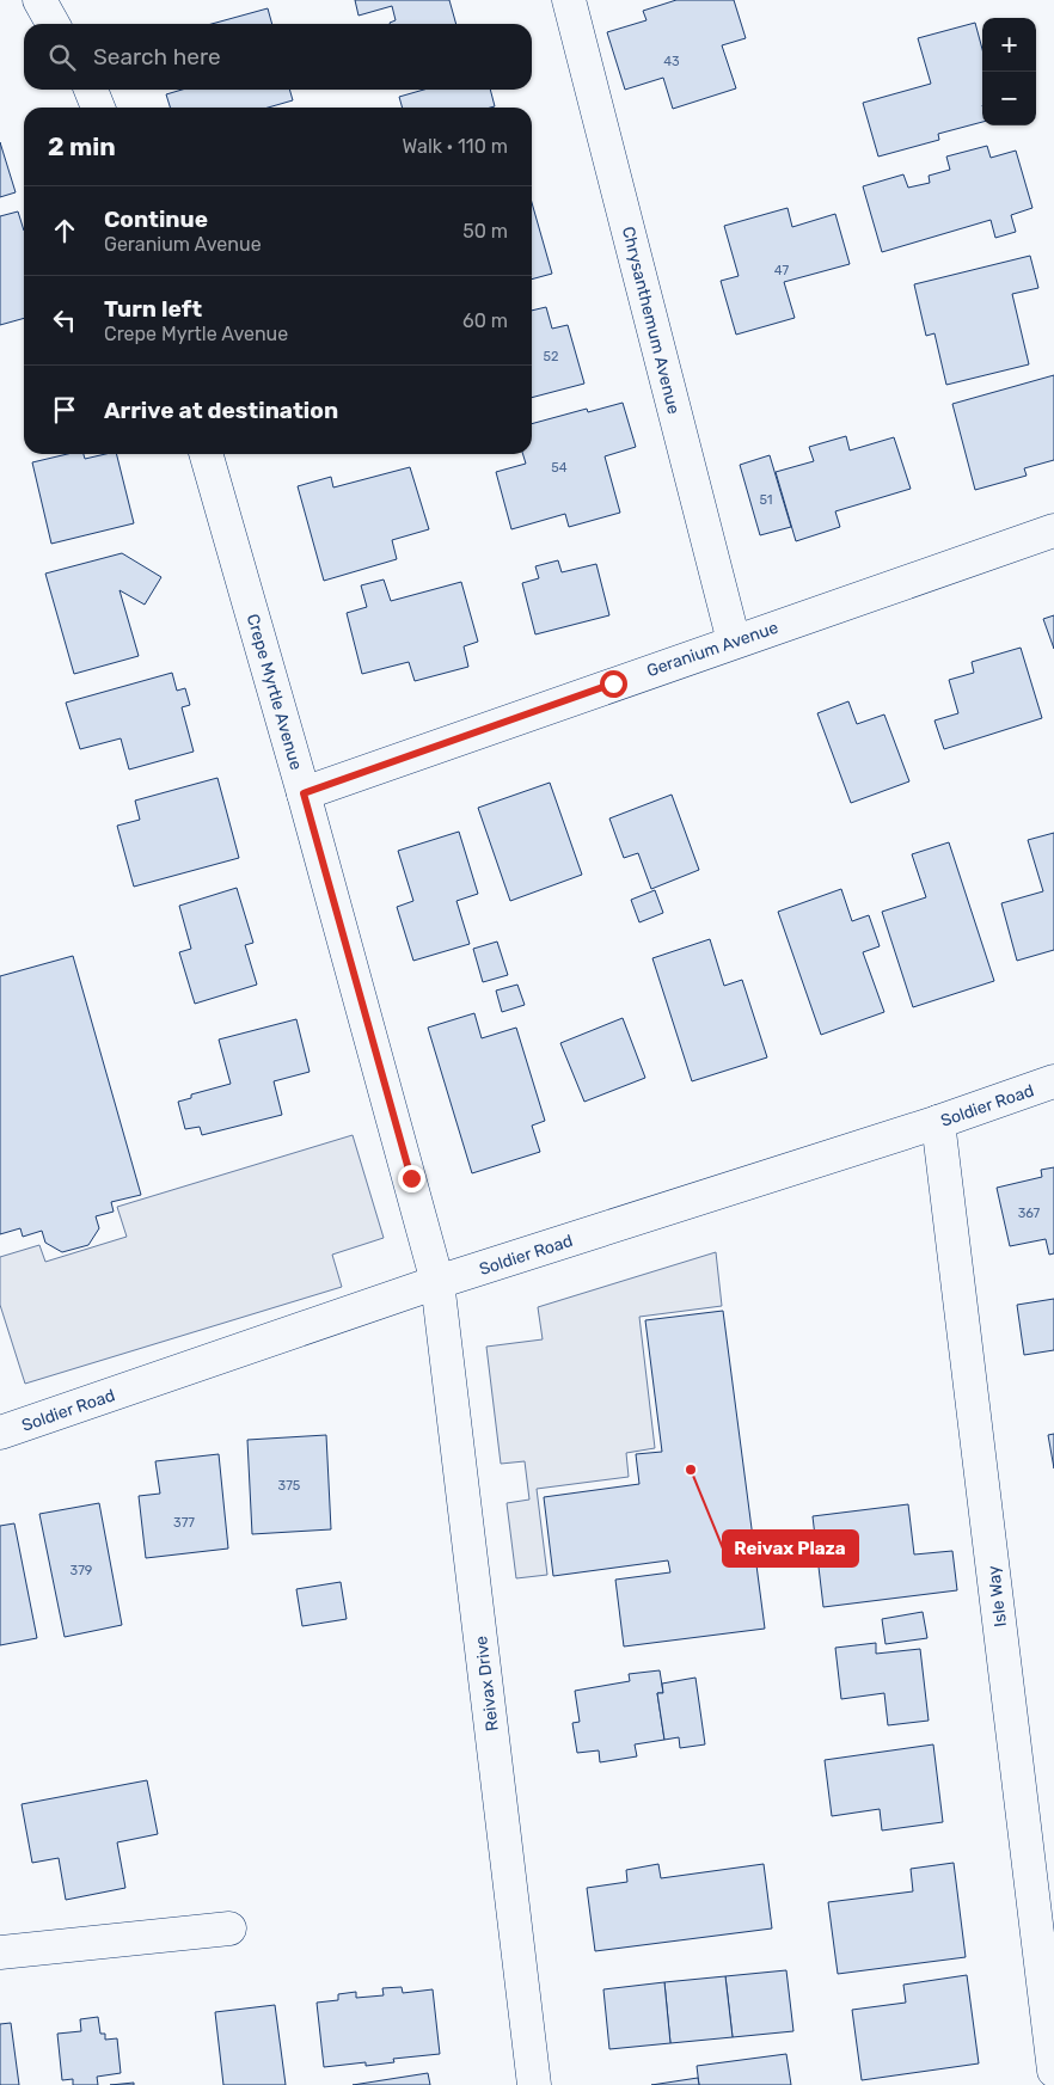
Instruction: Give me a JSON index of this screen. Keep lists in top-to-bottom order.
{
  "streets": {
    "street": [
      "Chrysanthemum Avenue",
      "Geranium Avenue",
      "Crepe Myrtle Avenue",
      "Soldier Road",
      "Isle Way",
      "Reivax Drive"
    ]
  },
  "crossings": [
    ["Chrysanthemum Avenue", "Geranium Avenue"],
    ["Geranium Avenue", "Crepe Myrtle Avenue"],
    ["Crepe Myrtle Avenue", "Soldier Road"],
    ["Crepe Myrtle Avenue", "Reivax Drive"],
    ["Soldier Road", "Isle Way"],
    ["Soldier Road", "Reivax Drive"]
  ],
  "places": ["Reivax Plaza"],
  "house_numbers": [
    "43",
    "47",
    "52",
    "54",
    "51",
    "367",
    "375",
    "377",
    "379"
  ],
  "page": {
    "map_buttons": ["+", "−"],
    "search": "Search here",
    "heading": ["2 min", "Walk · 110 m"],
    "list": [
      ["Continue", "Geranium Avenue", "50 m"],
      ["Turn left", "Crepe Myrtle Avenue", "60 m"],
      "Arrive at destination"
    ]
  }
}
